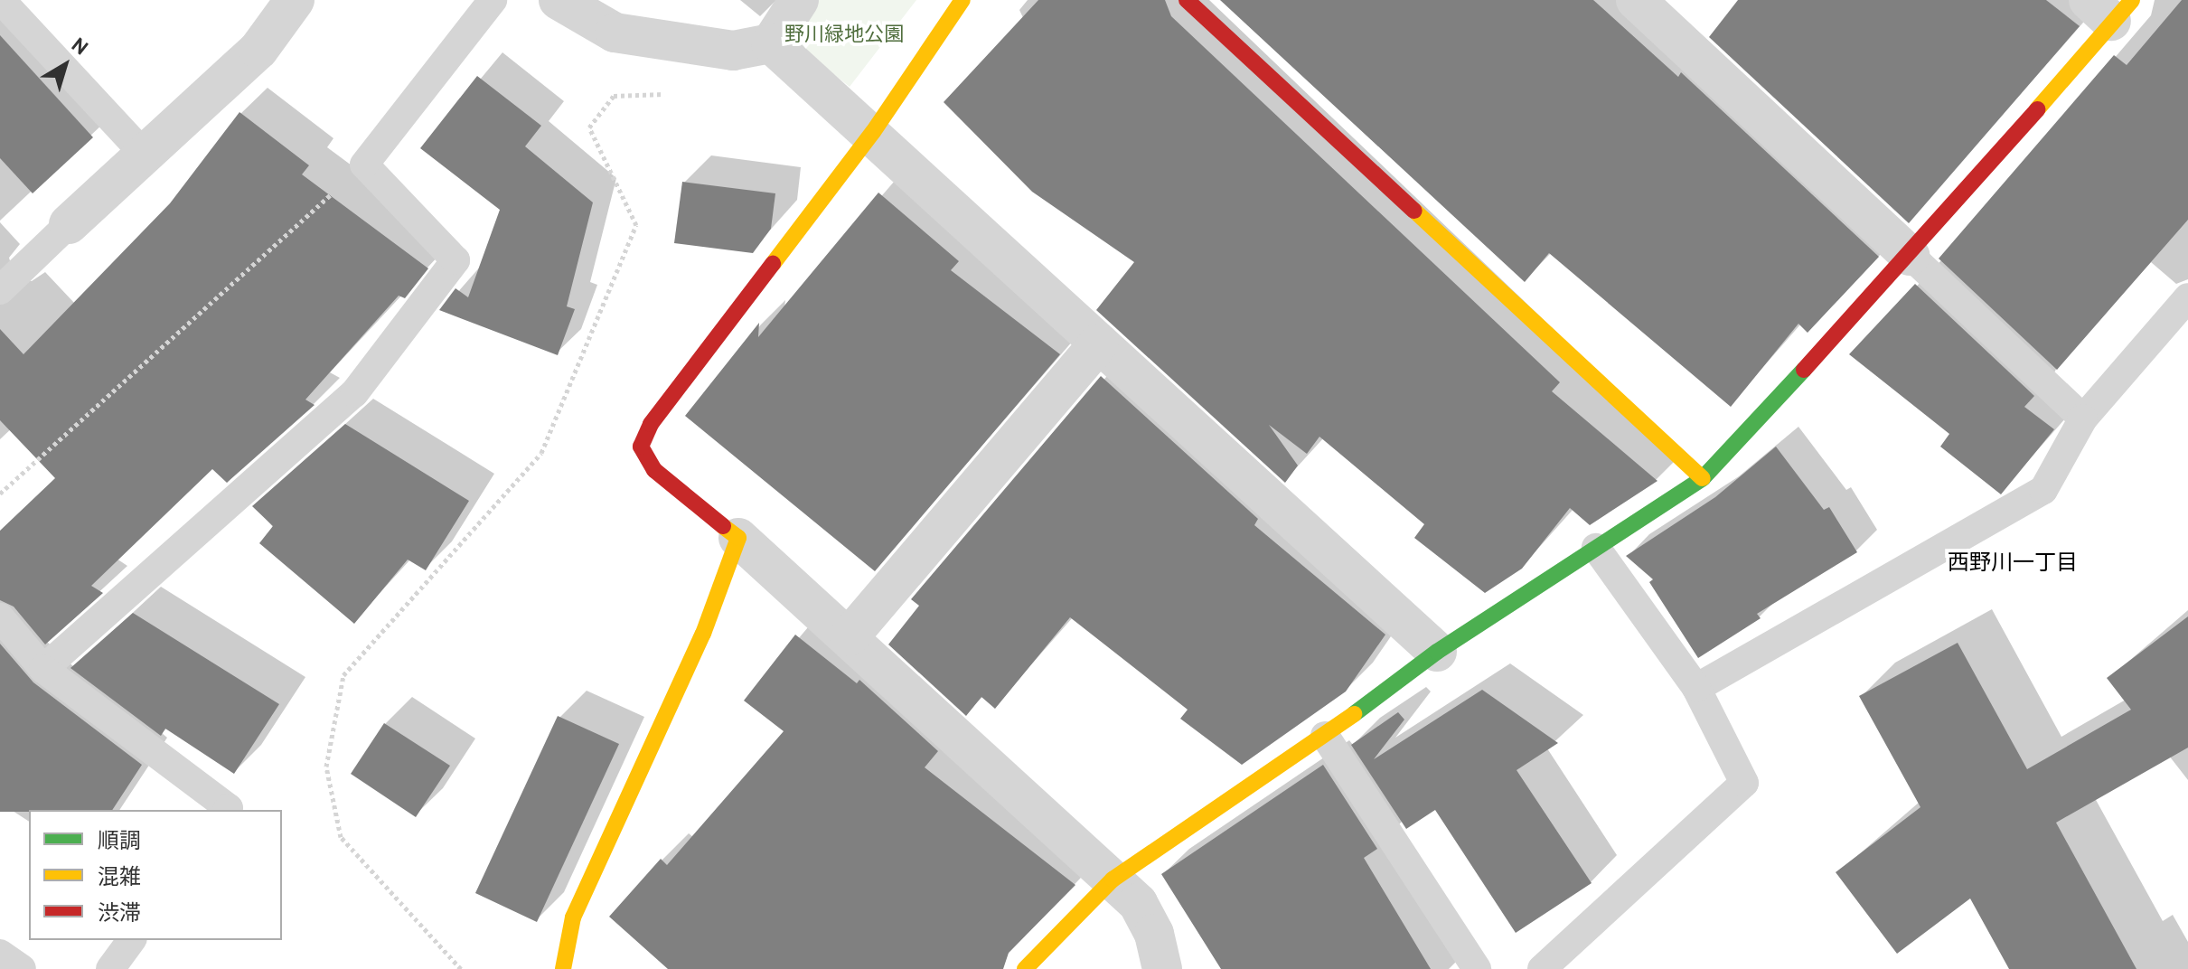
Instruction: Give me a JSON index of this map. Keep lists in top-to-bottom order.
{
  "districts": ["西野川一丁目"],
  "parks": ["野川緑地公園"],
  "legend": ["順調", "混雑", "渋滞"],
  "north": "top right"
}
